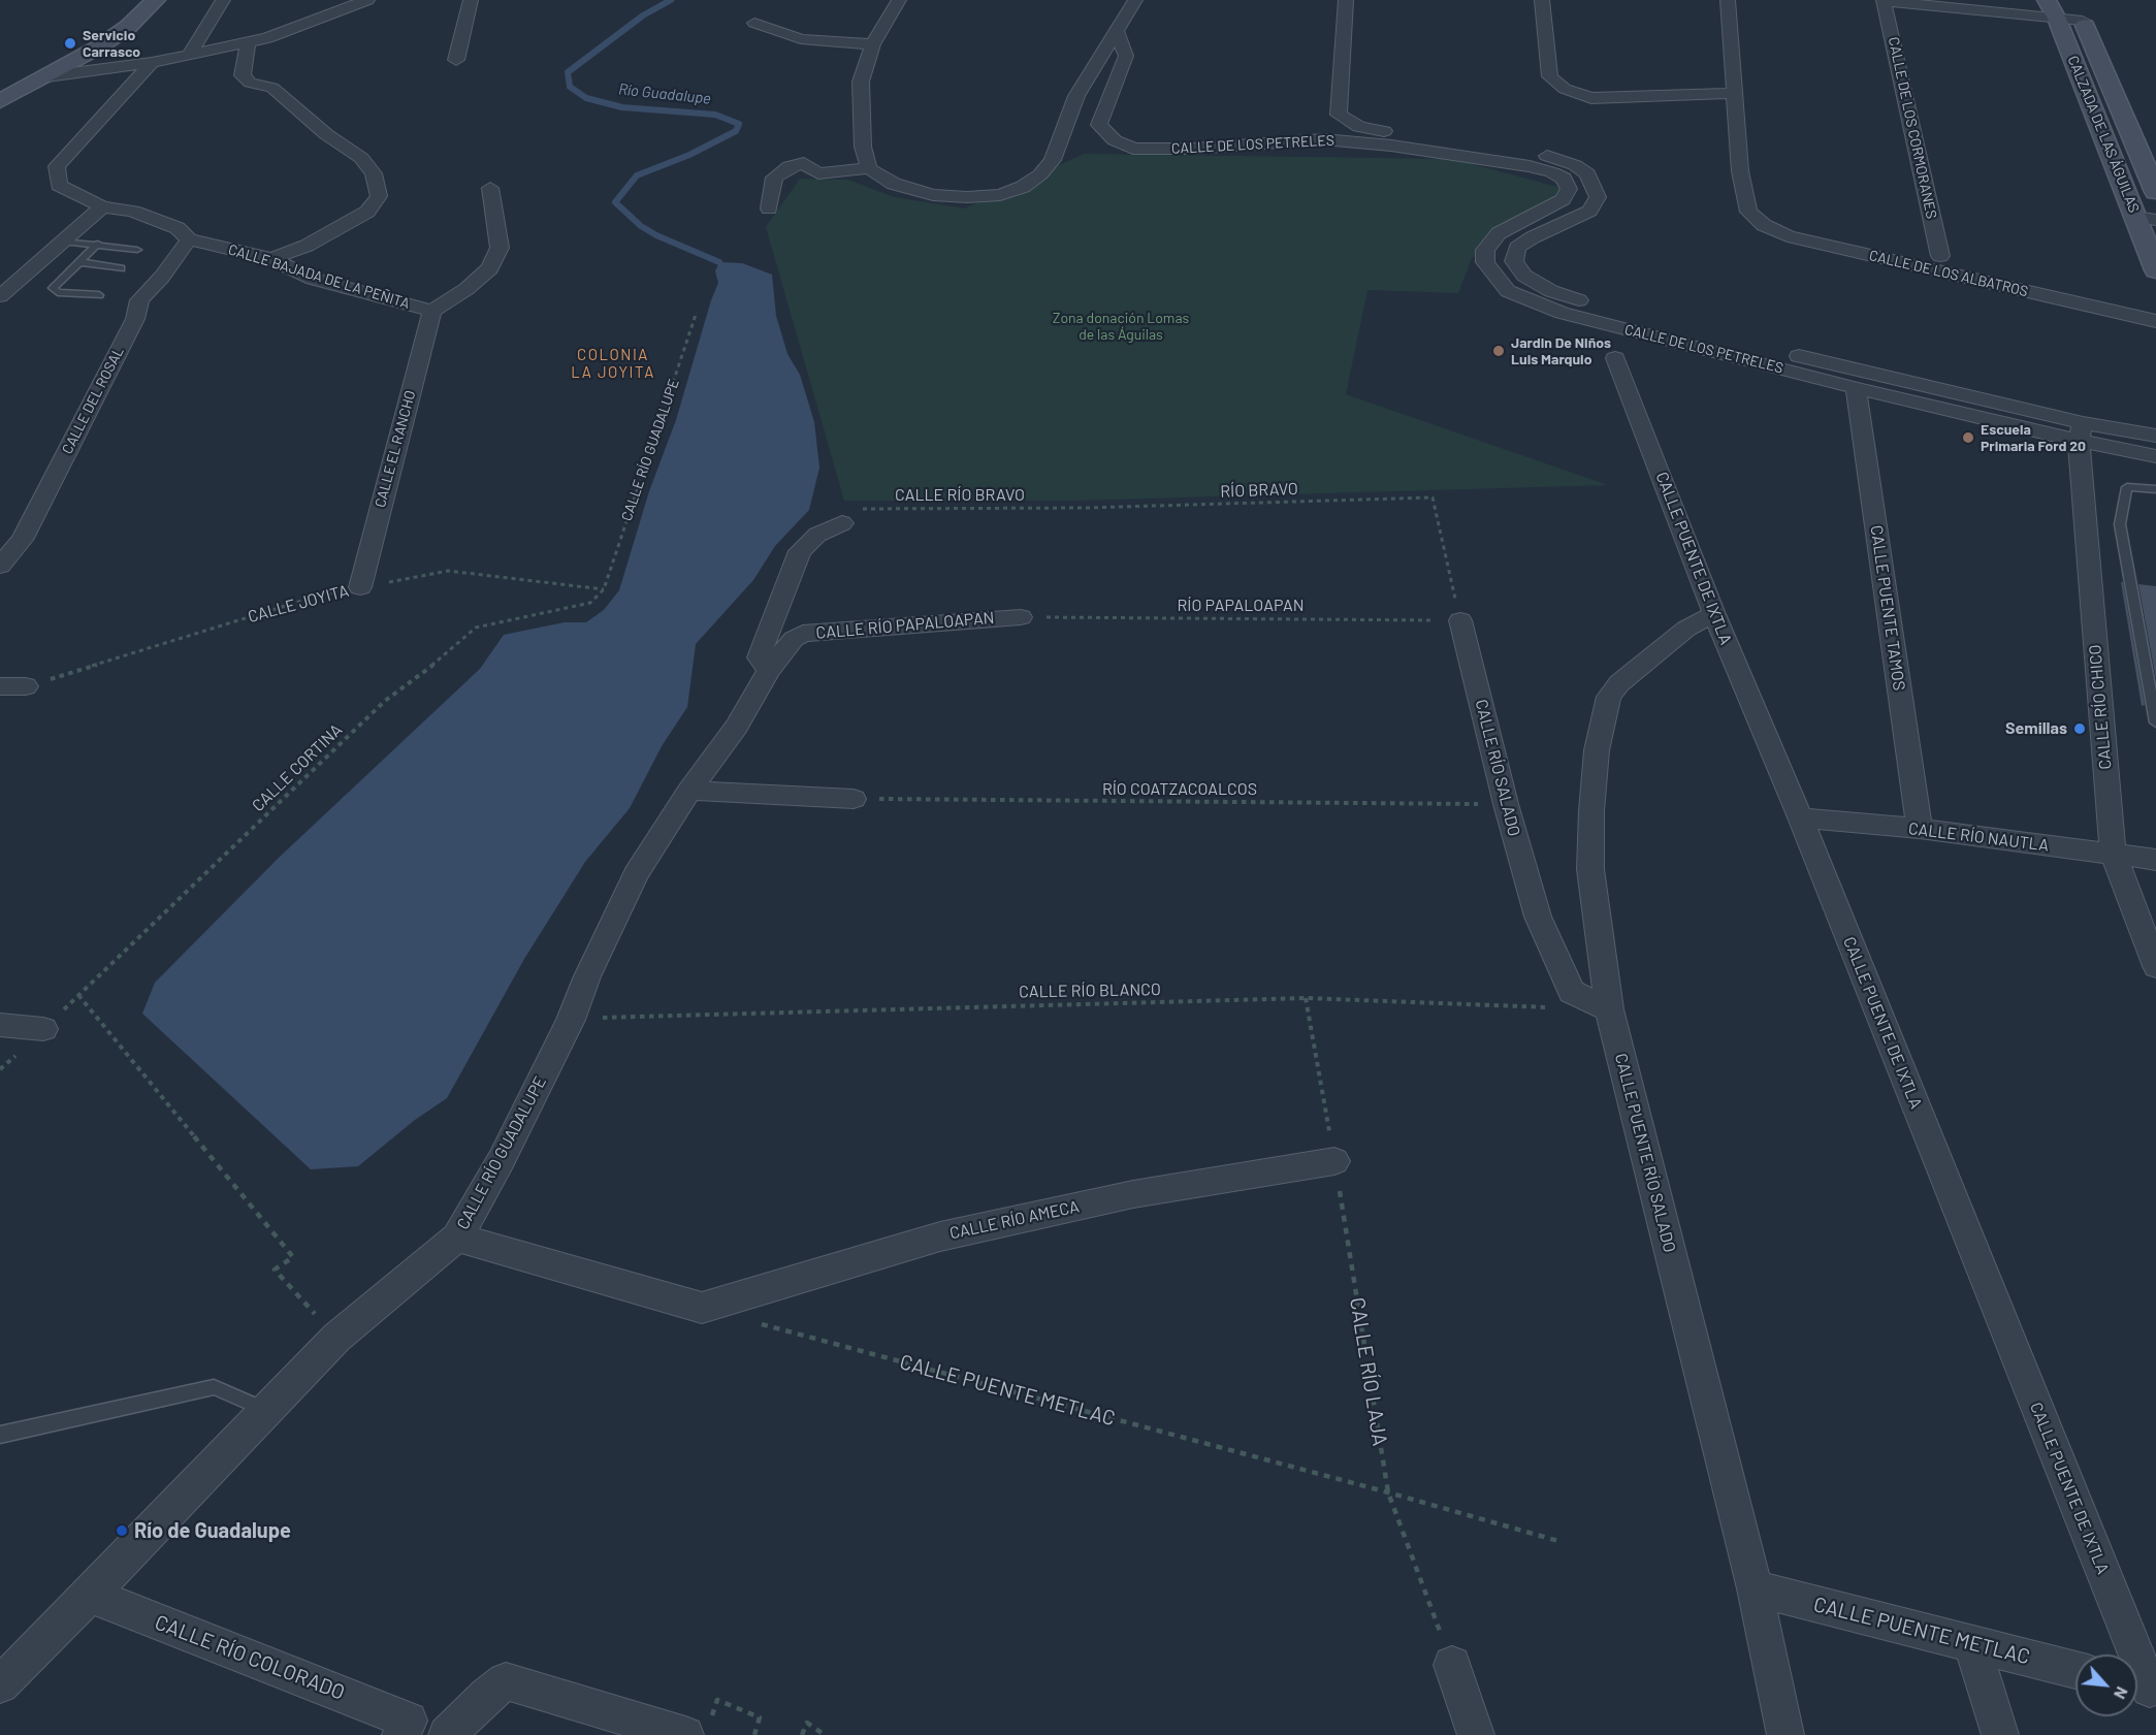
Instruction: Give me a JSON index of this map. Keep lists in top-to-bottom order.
{
  "streets": {
    "main road": ["CALZADA DE LAS ÁGUILAS"],
    "street": [
      "CALLE DE LOS CORMORANES",
      "CALLE DE LOS PETRELES",
      "CALLE DE LOS ALBATROS",
      "CALLE BAJADA DE LA PEÑITA",
      "CALLE DEL ROSAL",
      "CALLE EL RANCHO",
      "CALLE RÍO GUADALUPE",
      "CALLE PUENTE DE IXTLA",
      "CALLE PUENTE TAMOS",
      "CALLE RÍO PAPALOAPAN",
      "CALLE RÍO CHICO",
      "CALLE RÍO SALADO",
      "CALLE RÍO NAUTLA",
      "CALLE PUENTE RÍO SALADO",
      "CALLE RÍO AMECA",
      "CALLE PUENTE METLAC",
      "CALLE RÍO COLORADO"
    ],
    "path": [
      "RÍO BRAVO",
      "CALLE RÍO BRAVO",
      "CALLE JOYITA",
      "RÍO PAPALOAPAN",
      "CALLE CORTINA",
      "RÍO COATZACOALCOS",
      "CALLE RÍO BLANCO",
      "CALLE RÍO LAJA"
    ]
  },
  "crossings": [
    ["CALLE DE LOS CORMORANES", "CALLE DE LOS ALBATROS"],
    ["CALLE DE LOS PETRELES", "CALLE PUENTE TAMOS"],
    ["CALLE DE LOS PETRELES", "CALLE RÍO CHICO"],
    ["CALLE BAJADA DE LA PEÑITA", "CALLE DEL ROSAL"],
    ["CALLE BAJADA DE LA PEÑITA", "CALLE EL RANCHO"],
    ["CALLE EL RANCHO", "CALLE JOYITA"],
    ["CALLE RÍO GUADALUPE", "CALLE JOYITA"],
    ["CALLE RÍO GUADALUPE", "CALLE RÍO PAPALOAPAN"],
    ["CALLE RÍO GUADALUPE", "CALLE CORTINA"],
    ["CALLE RÍO GUADALUPE", "CALLE RÍO BLANCO"],
    ["CALLE RÍO GUADALUPE", "CALLE RÍO COLORADO"],
    ["RÍO BRAVO", "CALLE RÍO BRAVO"],
    ["RÍO BRAVO", "RÍO PAPALOAPAN"],
    ["RÍO BRAVO", "CALLE RÍO SALADO"],
    ["CALLE PUENTE DE IXTLA", "CALLE RÍO NAUTLA"],
    ["CALLE PUENTE DE IXTLA", "CALLE PUENTE RÍO SALADO"],
    ["CALLE JOYITA", "CALLE CORTINA"],
    ["RÍO PAPALOAPAN", "CALLE RÍO PAPALOAPAN"],
    ["RÍO PAPALOAPAN", "CALLE RÍO SALADO"],
    ["CALLE PUENTE TAMOS", "CALLE RÍO NAUTLA"],
    ["CALLE RÍO CHICO", "CALLE RÍO NAUTLA"],
    ["CALLE RÍO SALADO", "RÍO COATZACOALCOS"],
    ["CALLE RÍO SALADO", "CALLE RÍO BLANCO"],
    ["CALLE RÍO SALADO", "CALLE PUENTE RÍO SALADO"],
    ["CALLE RÍO BLANCO", "CALLE PUENTE RÍO SALADO"],
    ["CALLE RÍO BLANCO", "CALLE RÍO LAJA"],
    ["CALLE PUENTE RÍO SALADO", "CALLE PUENTE METLAC"],
    ["CALLE RÍO AMECA", "CALLE RÍO LAJA"],
    ["CALLE RÍO AMECA", "CALLE PUENTE METLAC"],
    ["CALLE RÍO LAJA", "CALLE PUENTE METLAC"]
  ],
  "districts": ["COLONIA LA JOYITA"],
  "water": ["Río Guadalupe"],
  "parks": ["Zona donación Lomas de las Águilas"],
  "places": [
    "Servicio Carrasco",
    "Jardin De Niños Luis Marquio",
    "Escuela Primaria Ford 20",
    "Semillas",
    "Río de Guadalupe"
  ],
  "north": "bottom right"
}
